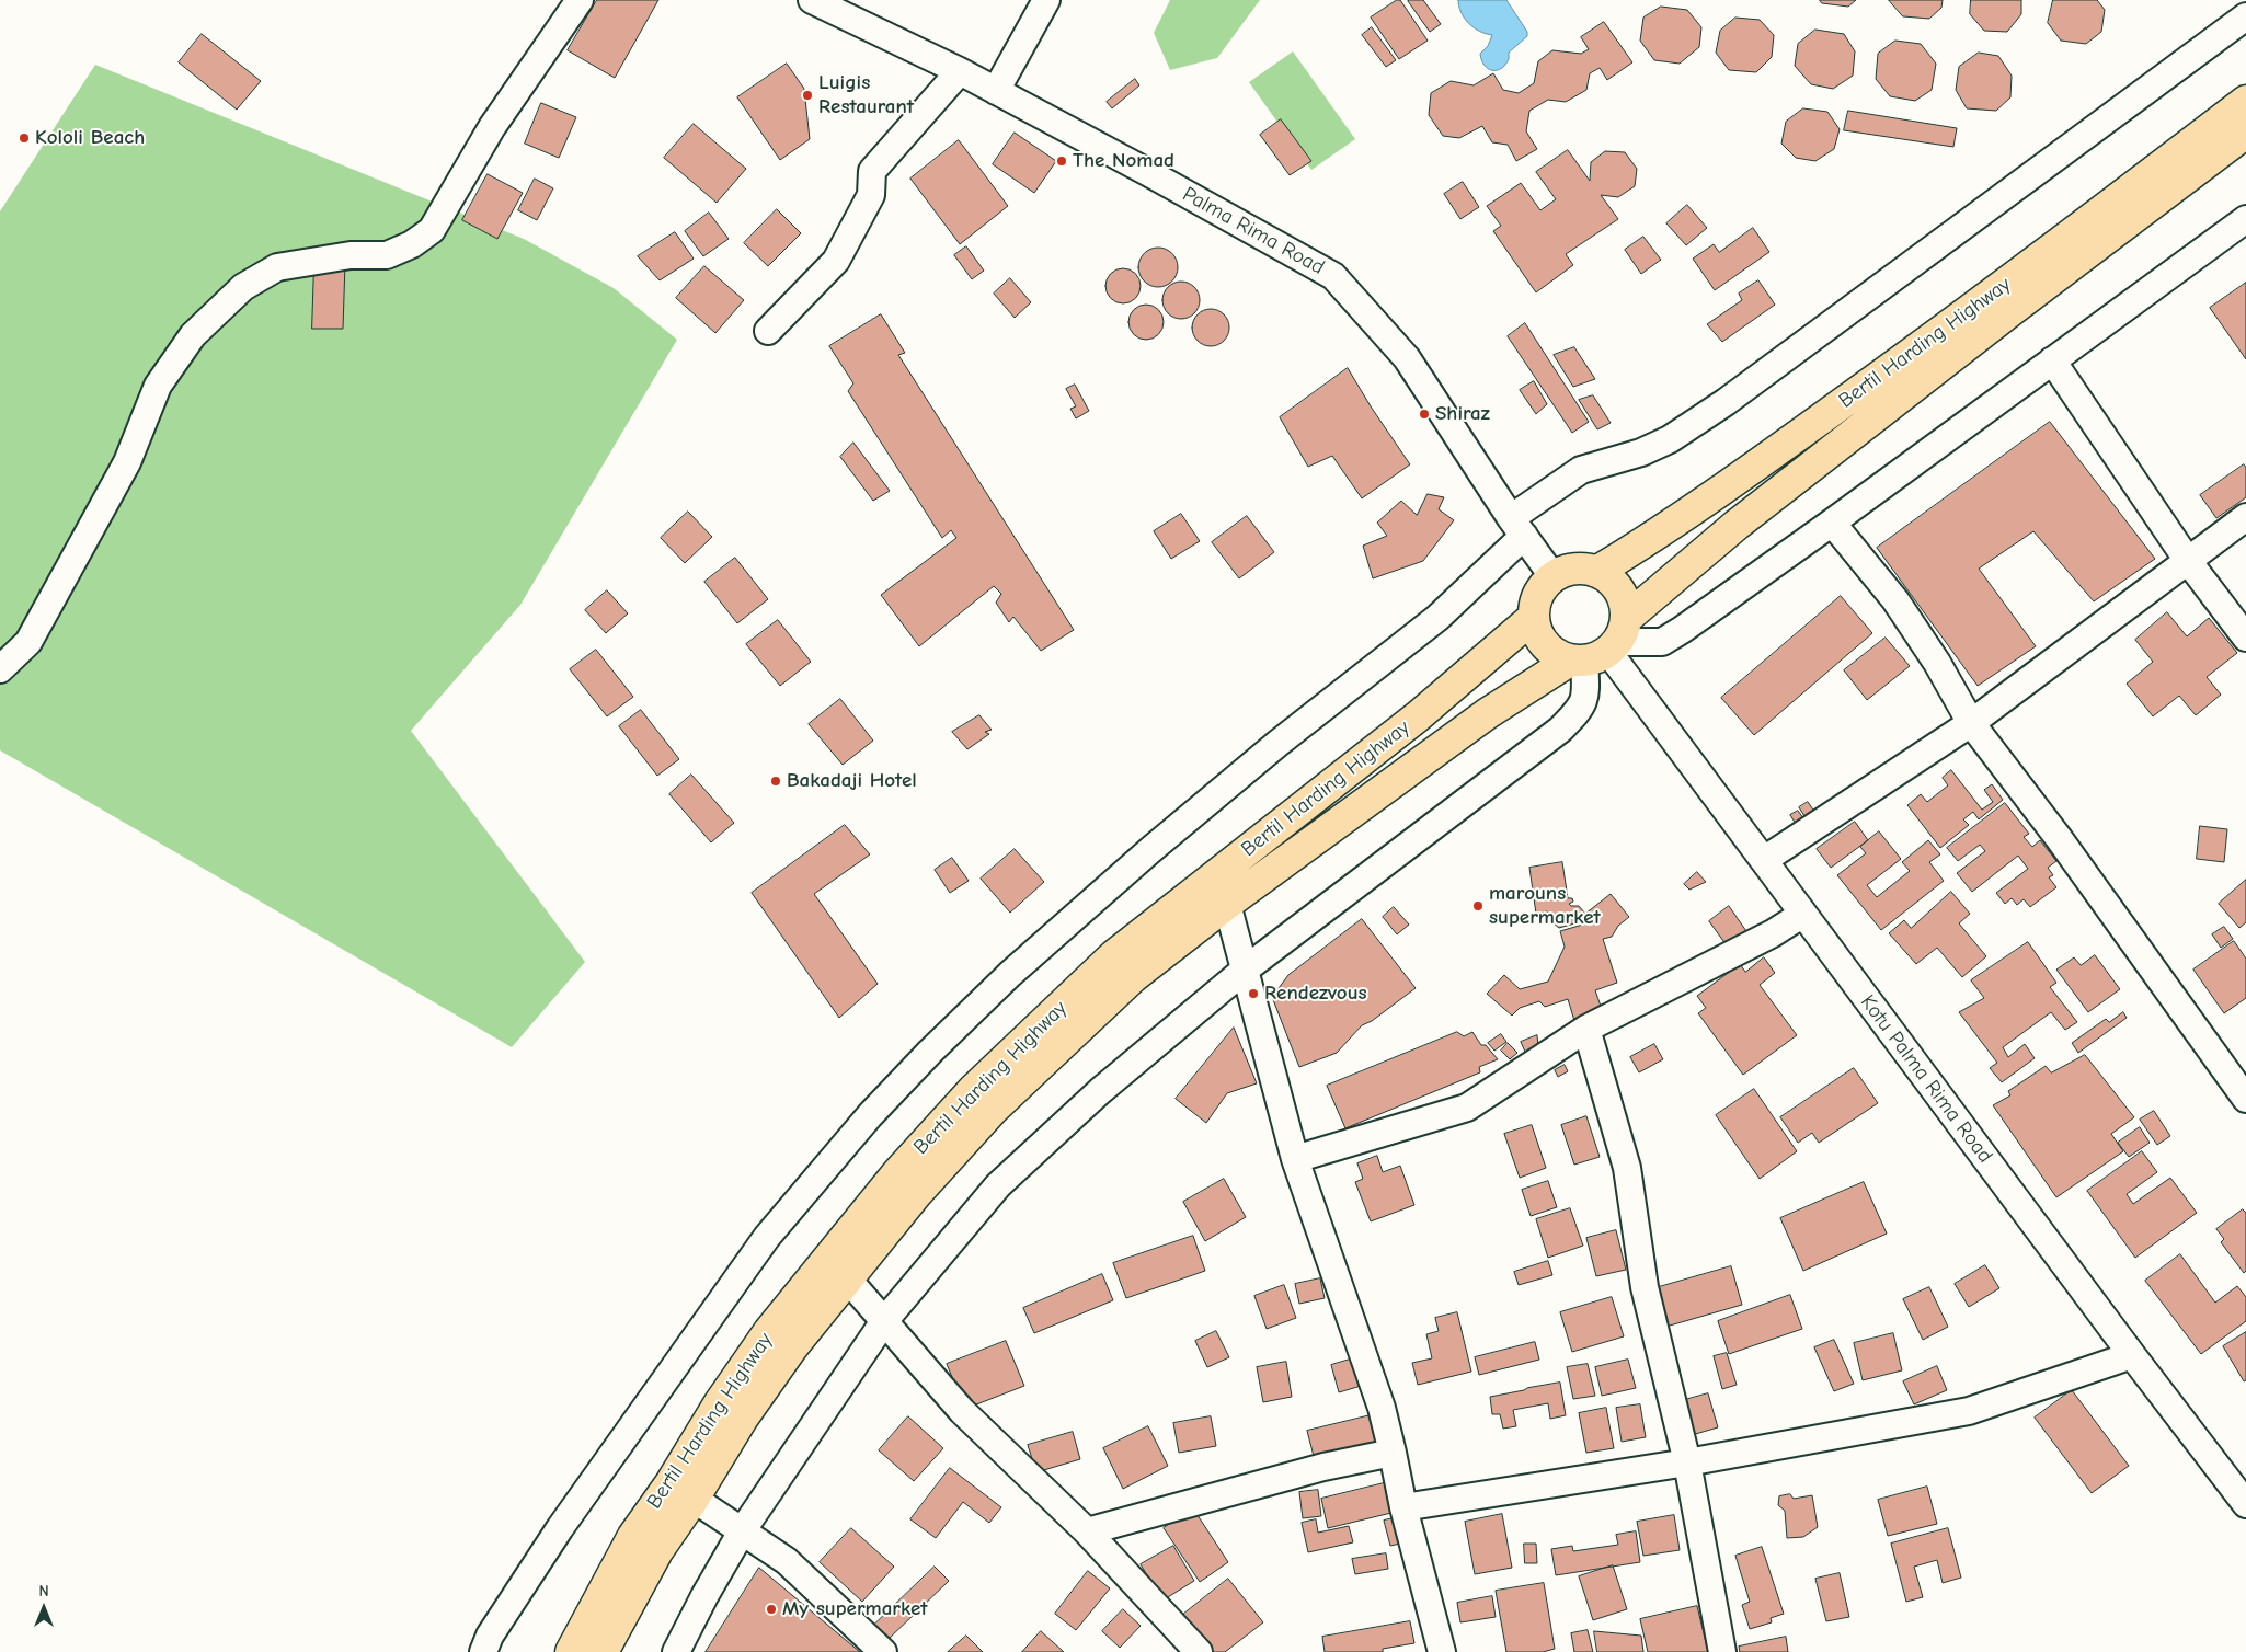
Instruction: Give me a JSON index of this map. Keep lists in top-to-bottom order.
{
  "streets": {
    "main road": ["Bertil Harding Highway"],
    "street": ["Palma Rima Road", "Kotu Palma Rima Road"]
  },
  "crossings": [
    ["Palma Rima Road", "Bertil Harding Highway"],
    ["Palma Rima Road", "Kotu Palma Rima Road"],
    ["Bertil Harding Highway", "Kotu Palma Rima Road"]
  ],
  "places": [
    "Luigis Restaurant",
    "Kololi Beach",
    "The Nomad",
    "Shiraz",
    "Bakadaji Hotel",
    "marouns supermarket",
    "Rendezvous",
    "My supermarket"
  ],
  "north": "top"
}
